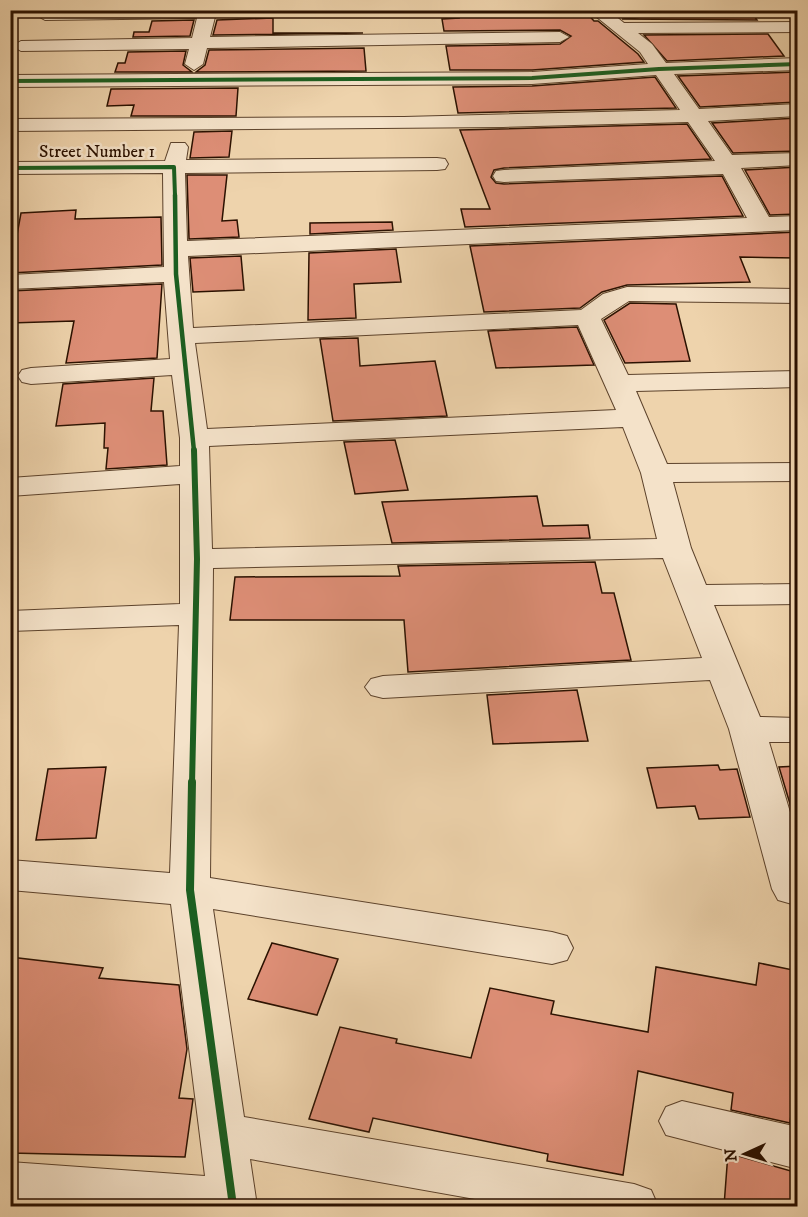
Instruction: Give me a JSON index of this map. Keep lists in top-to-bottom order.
{
  "streets": {
    "street": ["Street Number 1"]
  },
  "north": "left"
}
